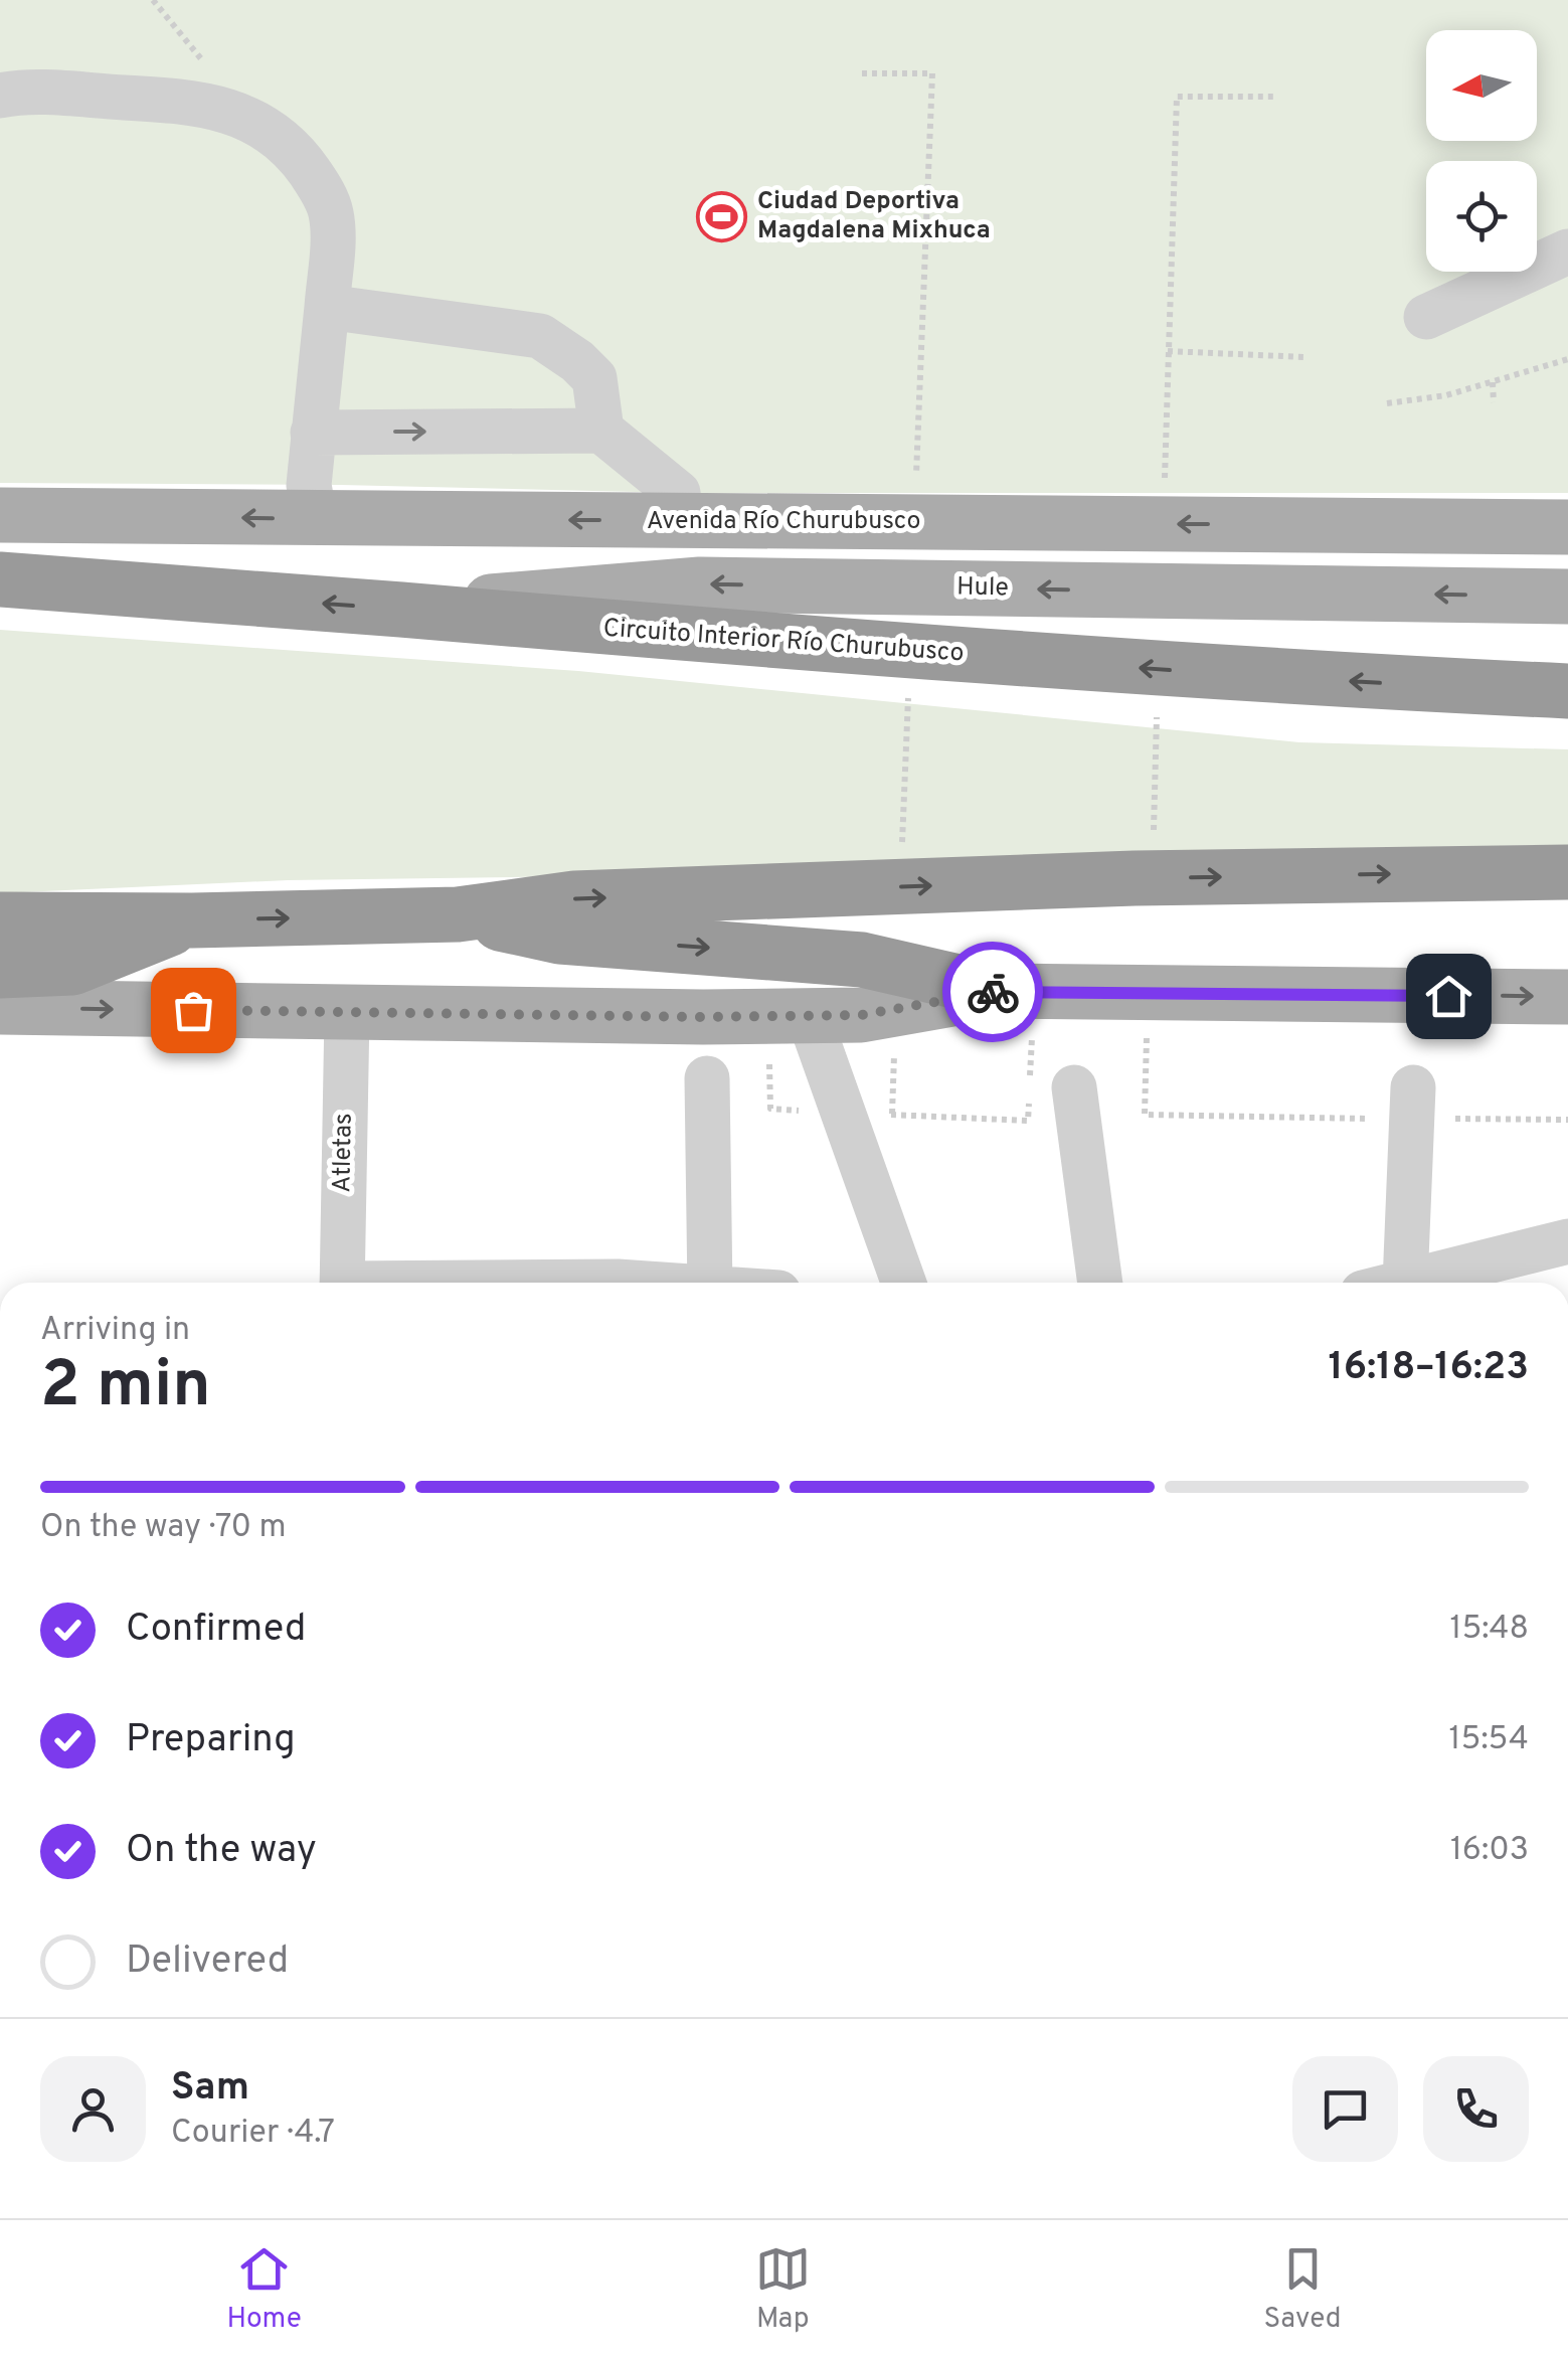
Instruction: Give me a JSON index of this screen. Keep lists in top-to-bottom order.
{
  "streets": {
    "highway": ["Circuito Interior Río Churubusco"],
    "main road": ["Avenida Río Churubusco", "Hule"],
    "street": ["Atletas"]
  },
  "crossings": [
    ["Hule", "Circuito Interior Río Churubusco"]
  ],
  "places": {
    "sports": ["Ciudad Deportiva Magdalena Mixhuca"]
  },
  "north": "left",
  "page": {
    "heading": ["2 min", "Arriving in", "16:18–16:23"],
    "panel": ["Sam", "Courier · 4.7"],
    "bar": "On the way · 70 m",
    "list": [
      ["Confirmed", "15:48"],
      ["Preparing", "15:54"],
      ["On the way", "16:03"],
      "Delivered"
    ],
    "tabs": ["Home", "Map", "Saved"]
  }
}
